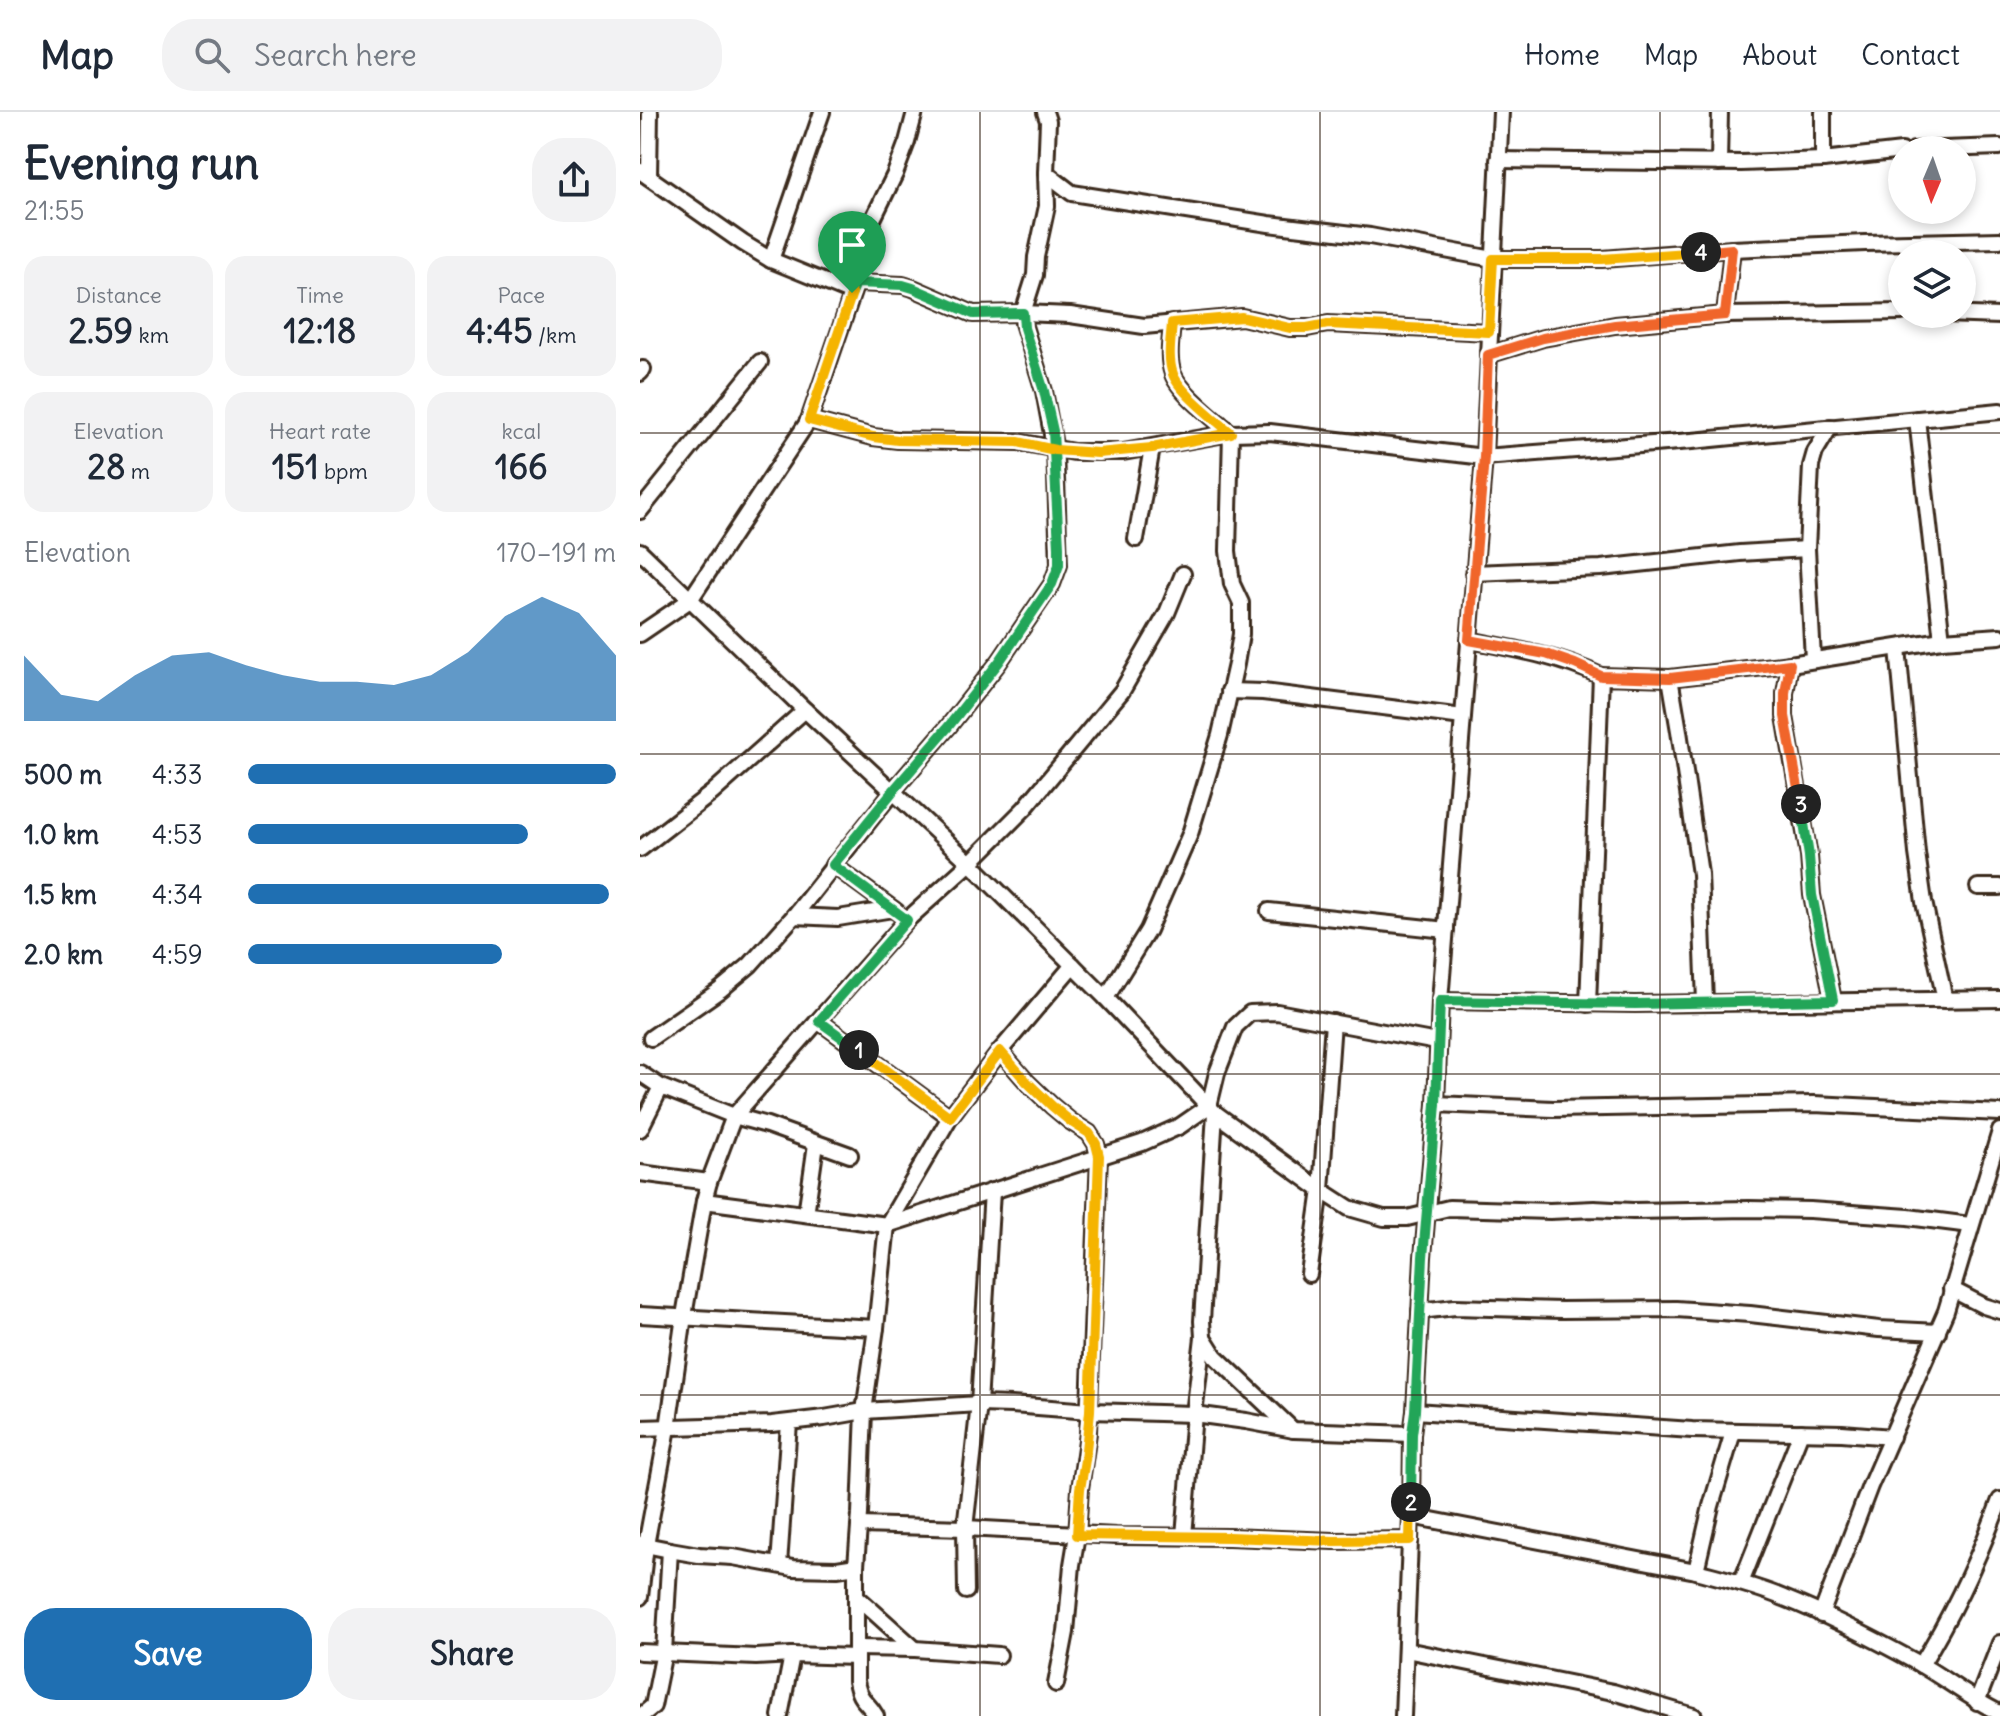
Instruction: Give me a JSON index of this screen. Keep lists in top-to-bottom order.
{
  "north": "bottom",
  "page": {
    "header": "Map",
    "search": "Search here",
    "nav": [
      "Home",
      "Map",
      "About",
      "Contact"
    ],
    "heading": ["Evening run", "21:55"],
    "pins": [
      "4",
      "3",
      "1",
      "2"
    ],
    "stats": [
      ["Distance", "2.59 km"],
      ["Time", "12:18"],
      ["Pace", "4:45 /km"],
      ["Elevation", "28 m"],
      ["Heart rate", "151 bpm"],
      ["kcal", "166"]
    ],
    "chart": ["Elevation", "170–191 m"],
    "list": [
      {
        "name": "500 m",
        "note": "4:33"
      },
      {
        "name": "1.0 km",
        "note": "4:53"
      },
      {
        "name": "1.5 km",
        "note": "4:34"
      },
      {
        "name": "2.0 km",
        "note": "4:59"
      }
    ],
    "buttons": ["Save", "Share"]
  }
}
